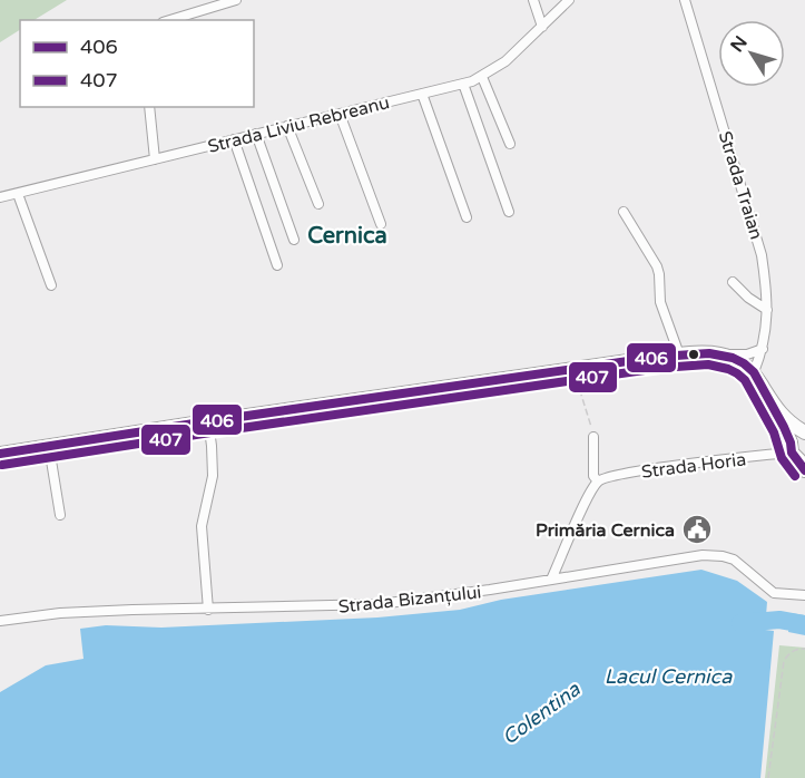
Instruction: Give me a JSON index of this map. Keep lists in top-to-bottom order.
{
  "streets": {
    "street": [
      "Strada Liviu Rebreanu",
      "Strada Traian",
      "Strada Horia",
      "Strada Bizanțului"
    ]
  },
  "districts": ["Cernica"],
  "water": ["Lacul Cernica", "Colentina"],
  "places": {
    "public building": ["Primăria Cernica"]
  },
  "lines": ["transit line 406", "transit line 407"],
  "legend": ["406", "407"],
  "north": "top left"
}
